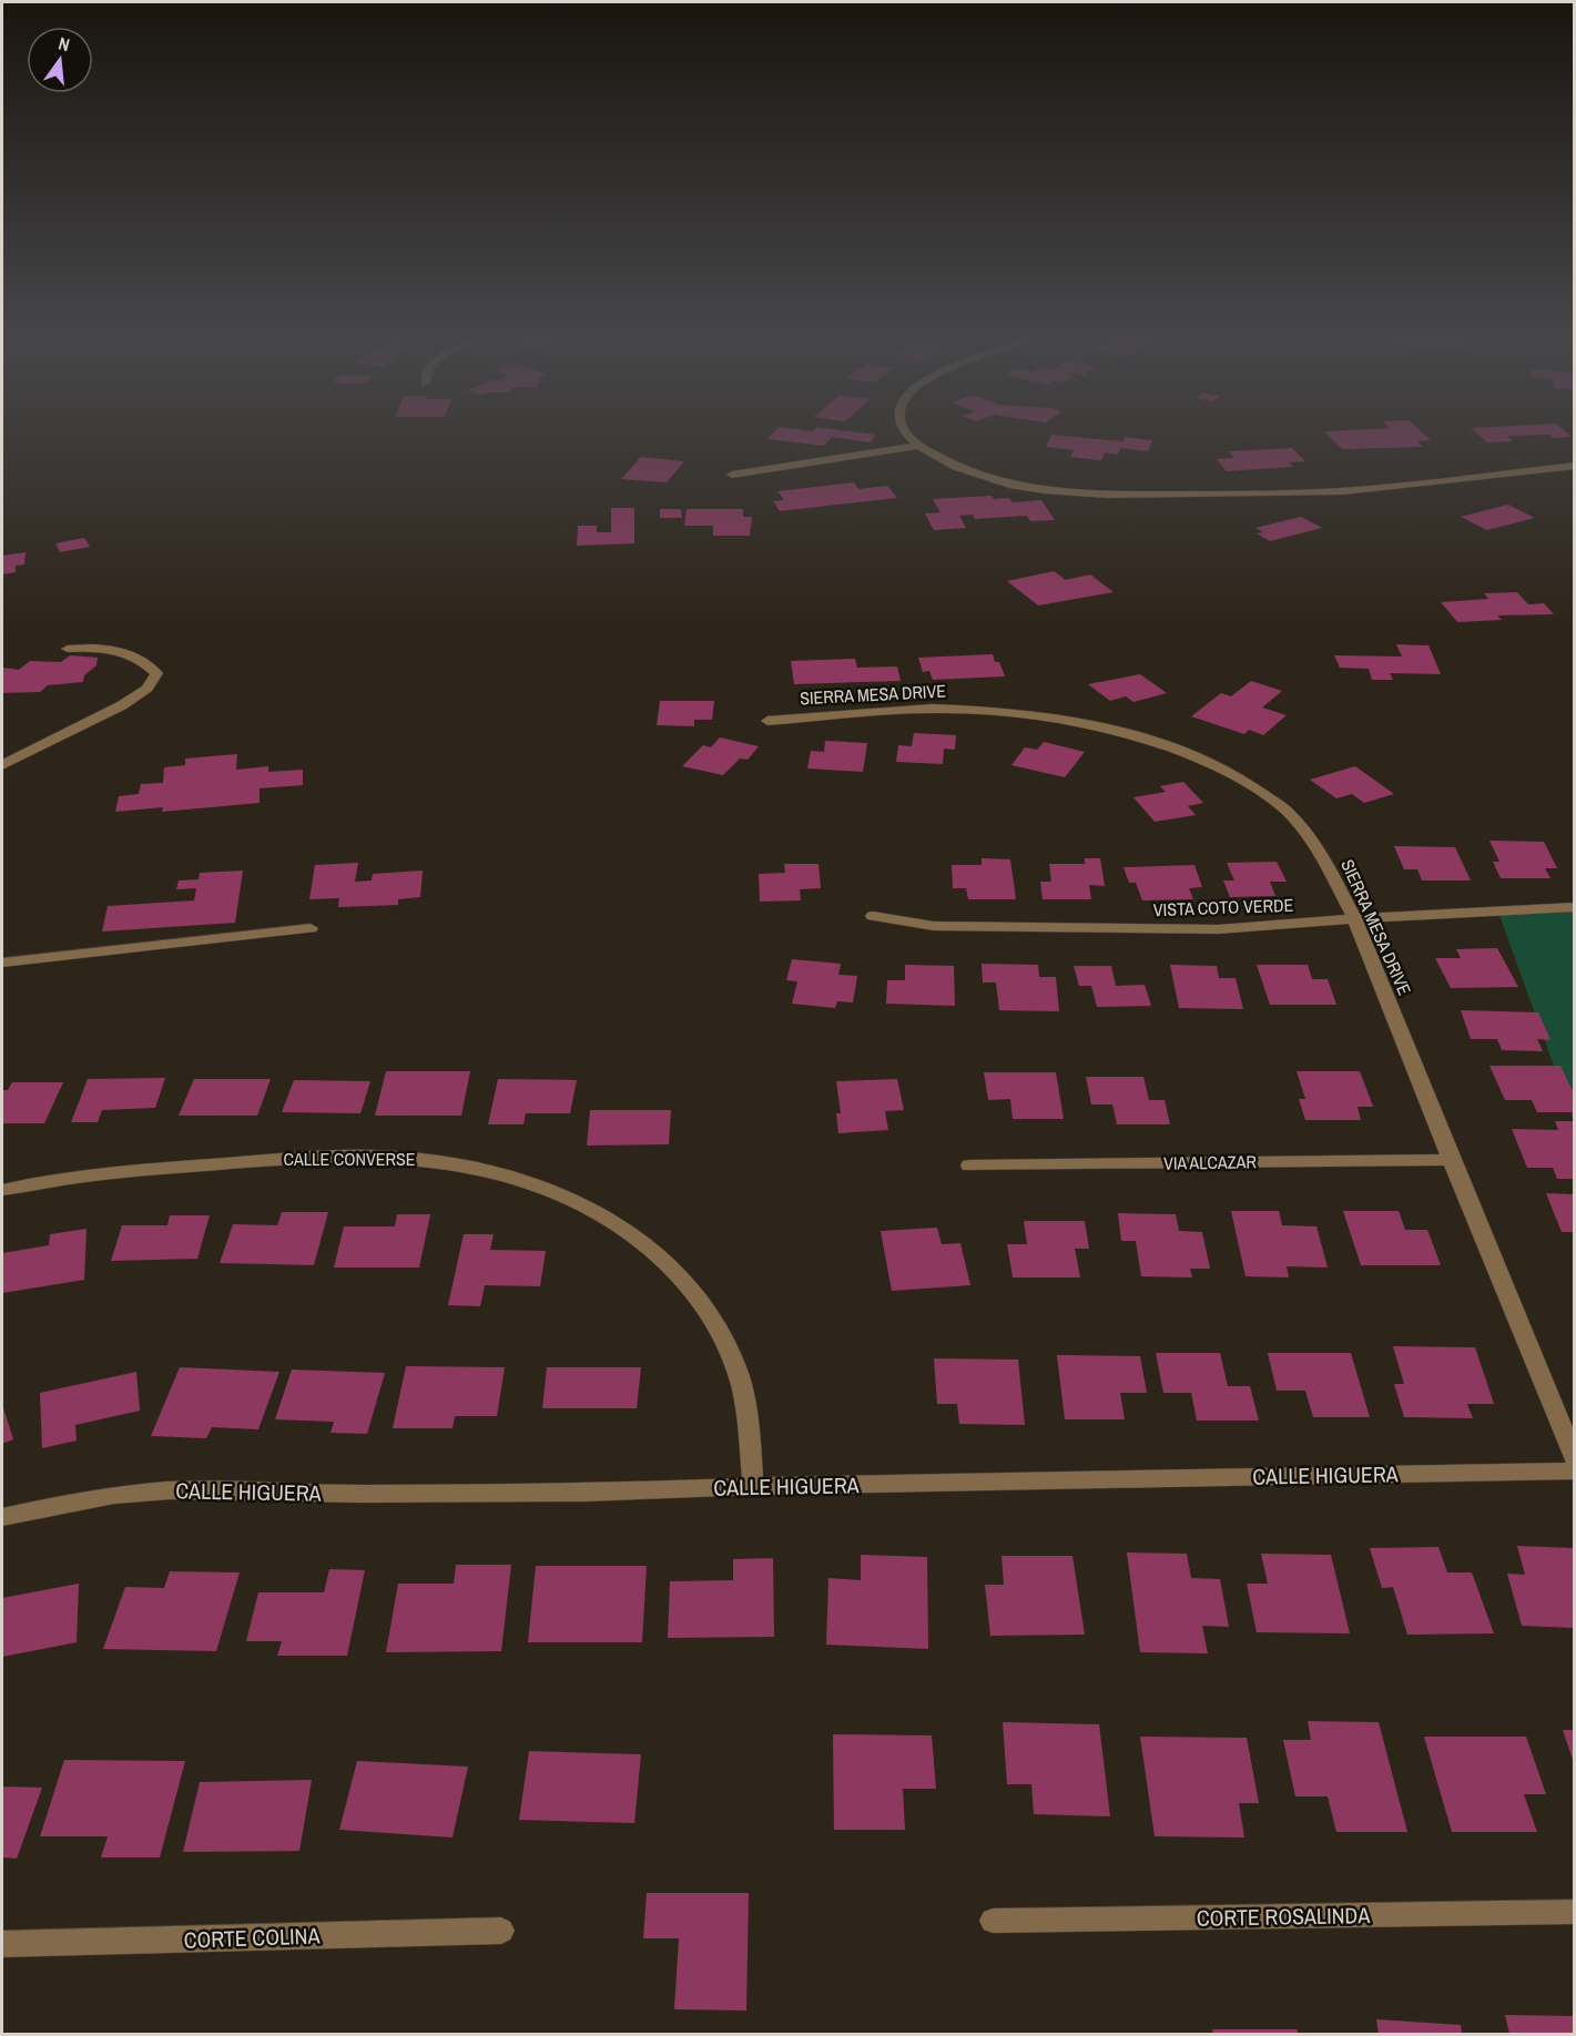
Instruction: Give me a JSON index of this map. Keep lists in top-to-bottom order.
{
  "streets": {
    "street": [
      "SIERRA MESA DRIVE",
      "VISTA COTO VERDE",
      "CALLE CONVERSE",
      "VIA ALCAZAR",
      "CALLE HIGUERA",
      "CORTE ROSALINDA",
      "CORTE COLINA"
    ]
  },
  "crossings": [
    ["SIERRA MESA DRIVE", "VISTA COTO VERDE"],
    ["SIERRA MESA DRIVE", "VIA ALCAZAR"],
    ["CALLE CONVERSE", "CALLE HIGUERA"]
  ],
  "north": "top"
}
